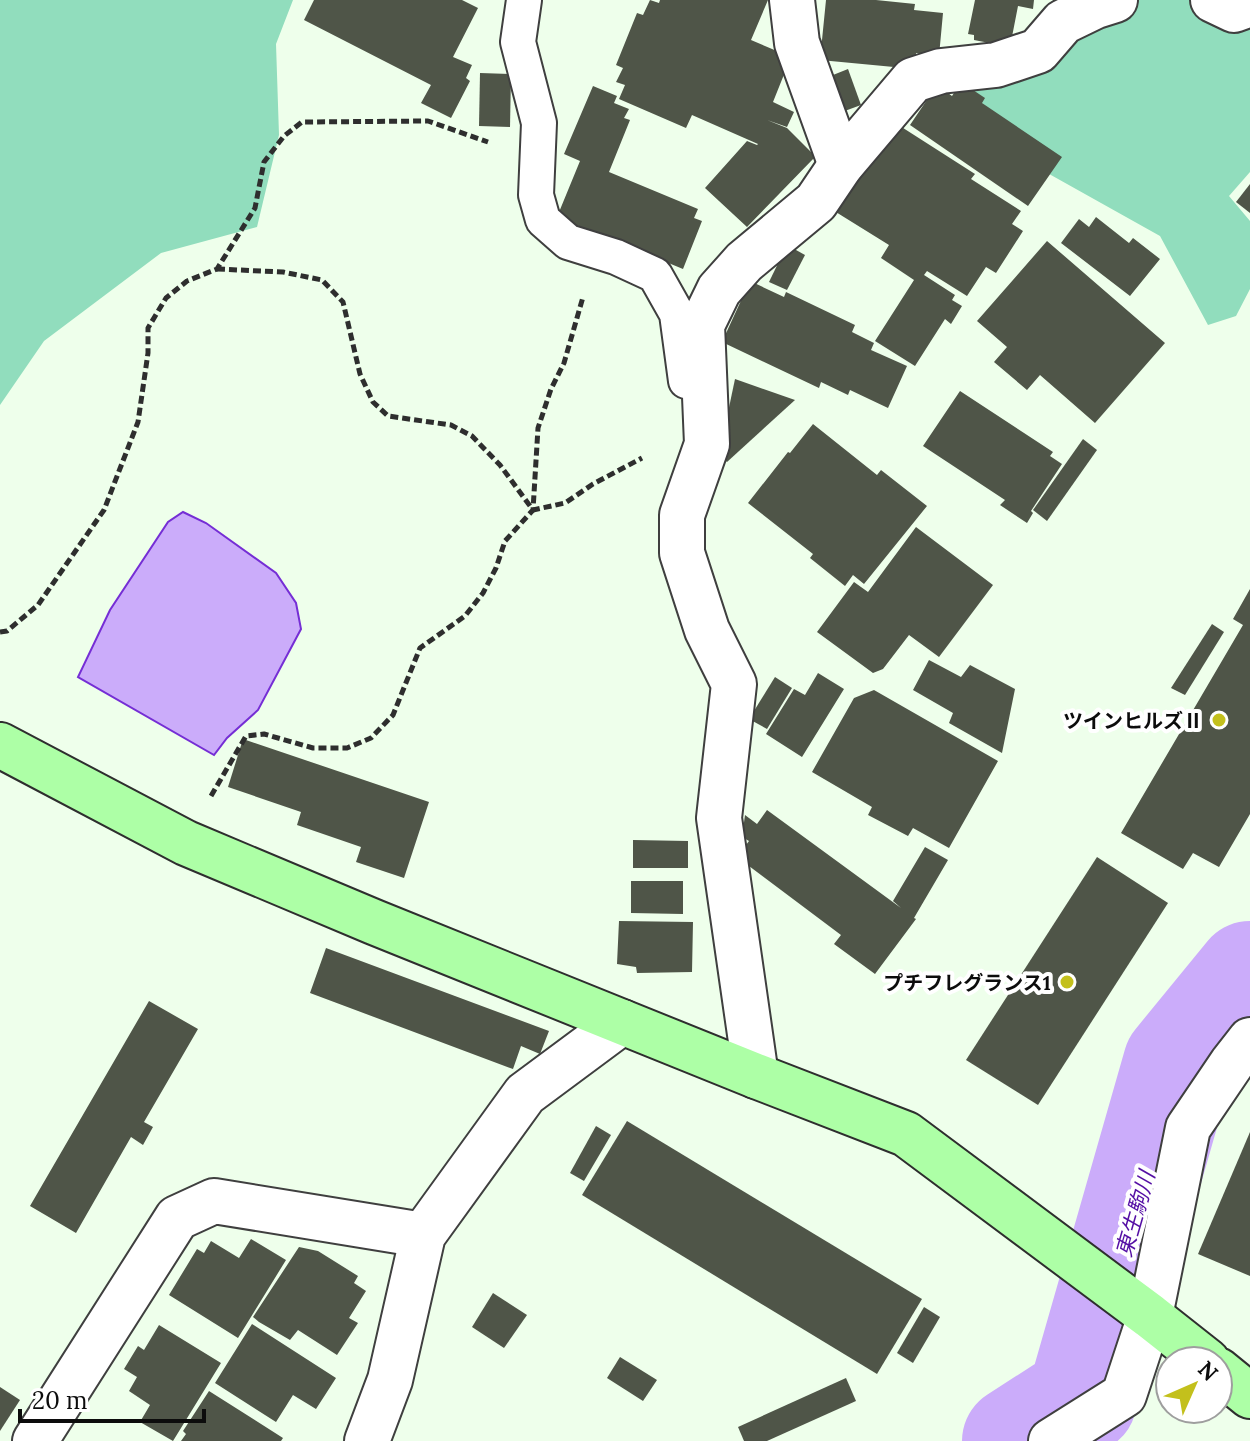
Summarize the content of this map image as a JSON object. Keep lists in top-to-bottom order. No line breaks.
{"water":["東生駒川"],"places":["ツインヒルズⅡ","プチフレグランス1"],"scale_bar":"20 m","north":"top right"}
